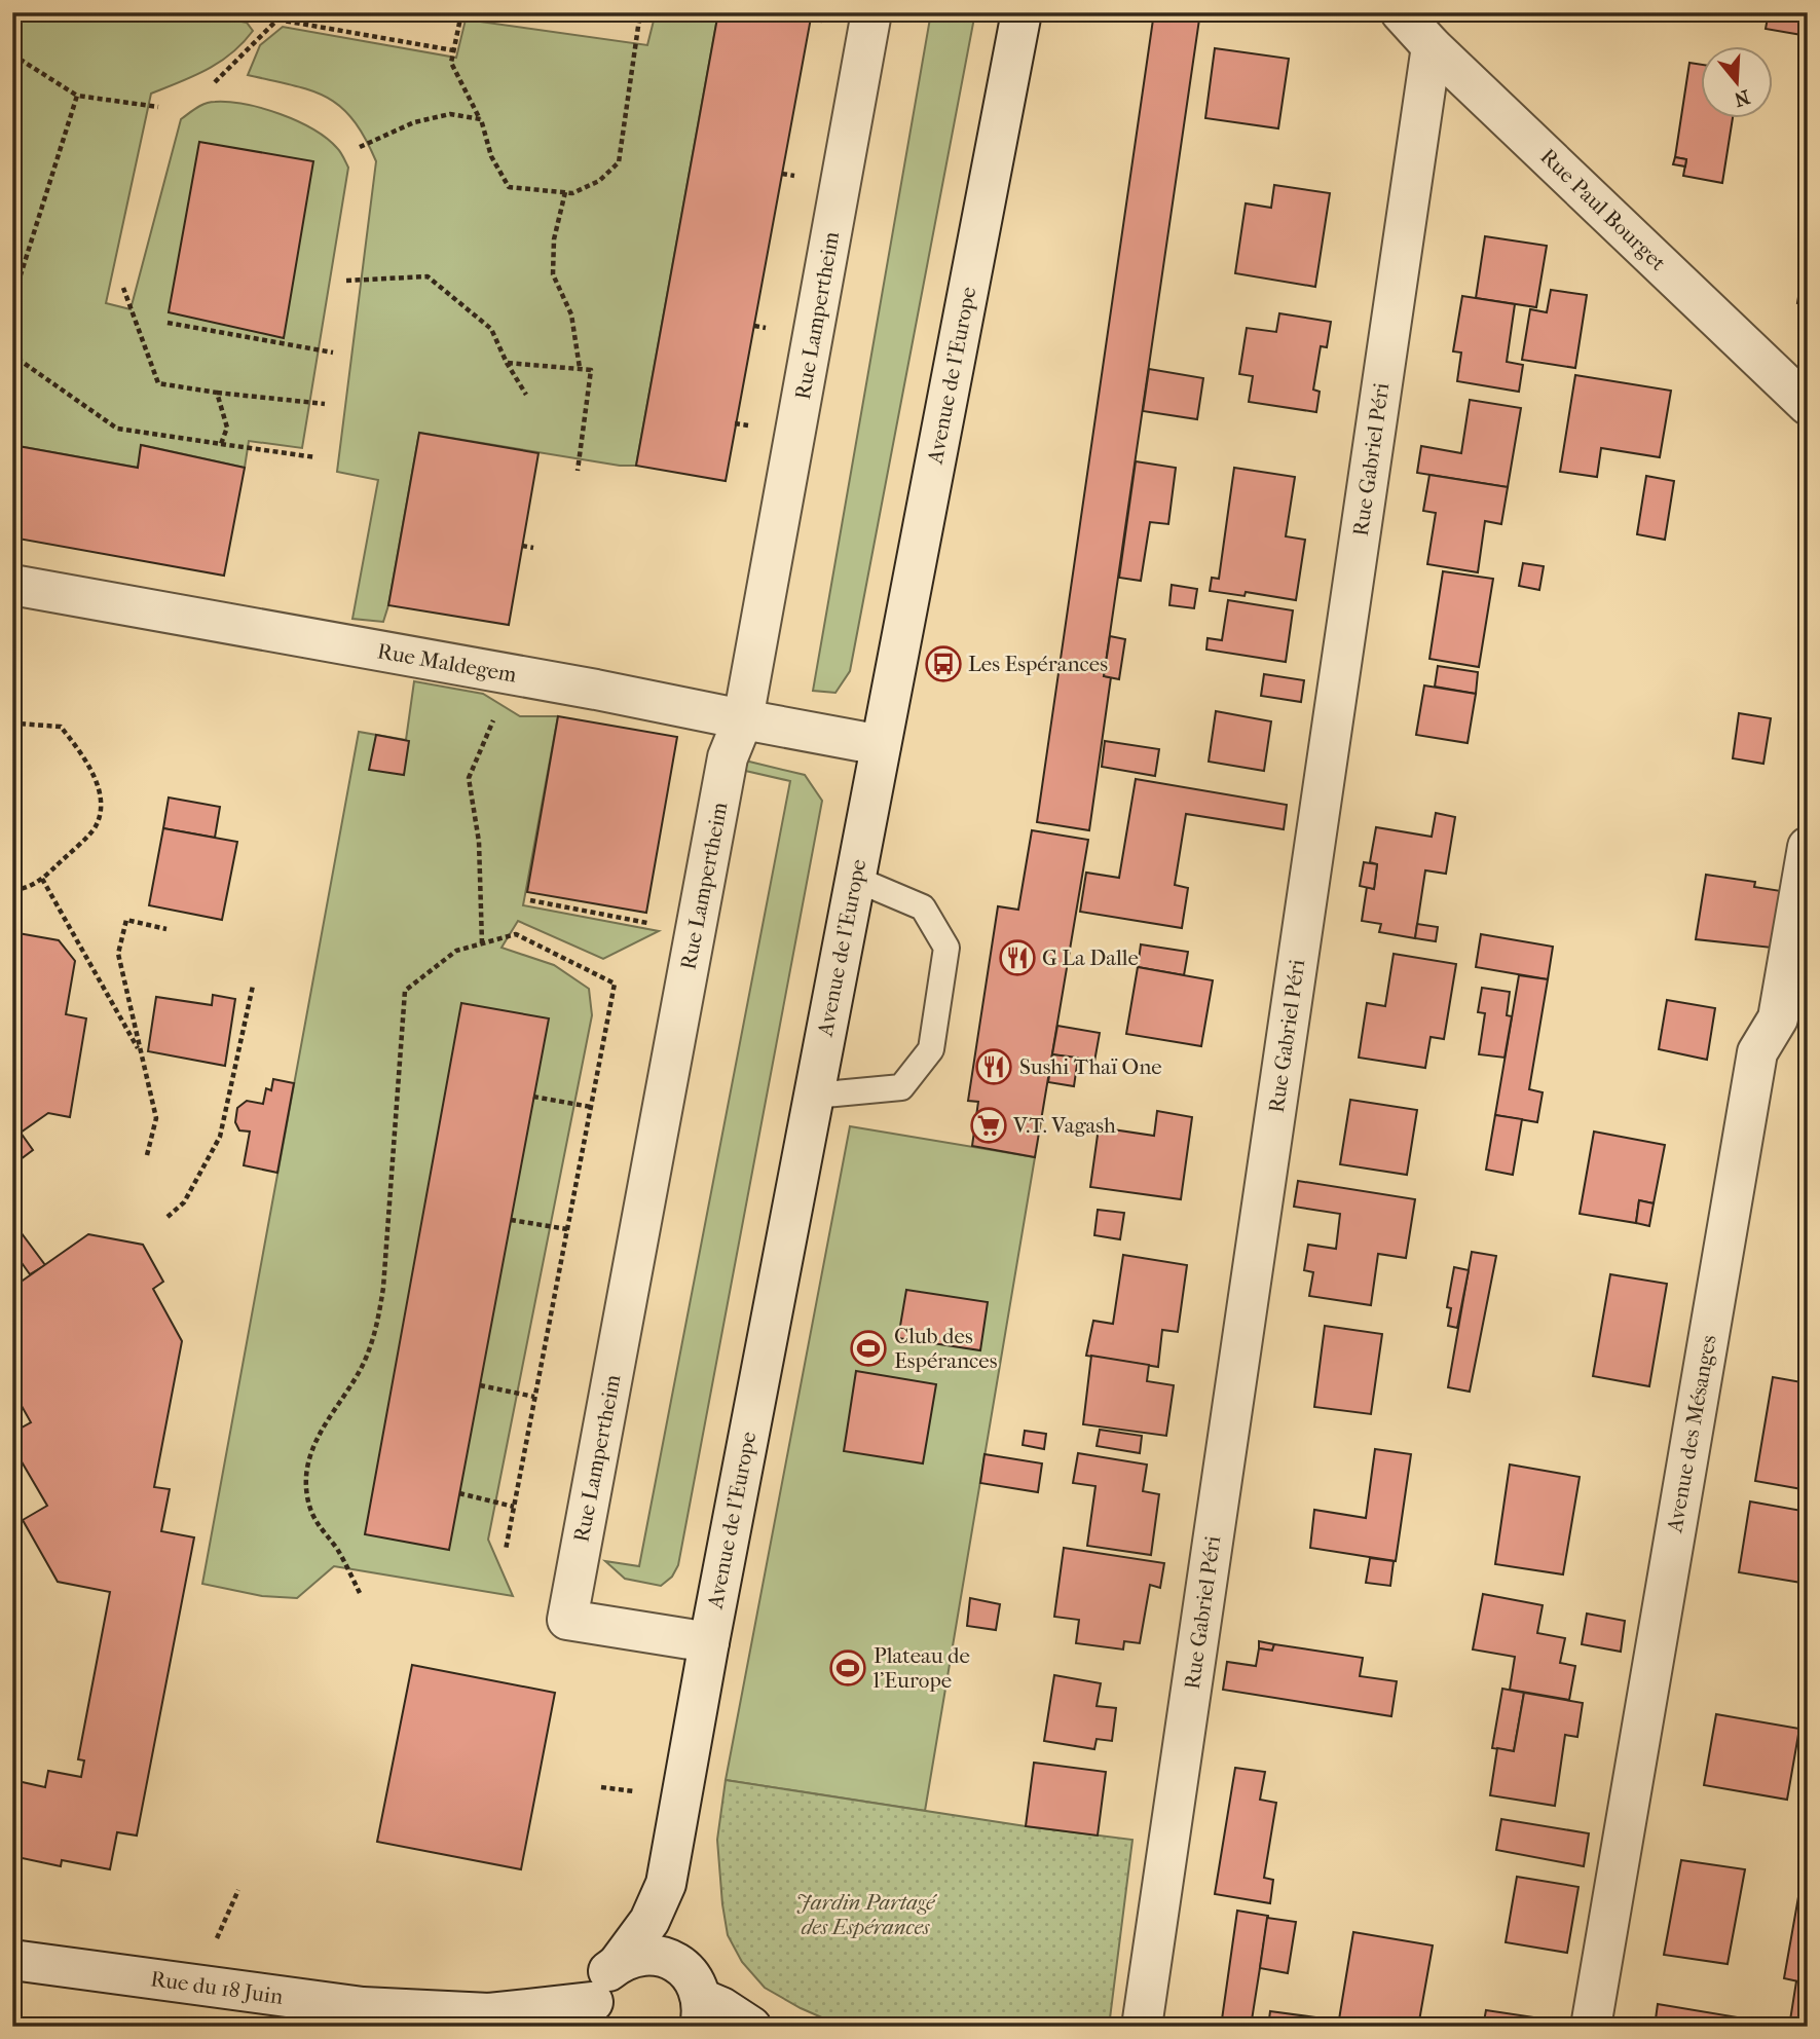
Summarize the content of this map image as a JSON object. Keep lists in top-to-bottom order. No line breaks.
{"streets":{"street":["Rue Paul Bourget","Rue Lampertheim","Avenue de l'Europe","Rue Gabriel Péri","Rue Maldegem","Avenue des Mésanges","Rue du 18 Juin"]},"crossings":[["Rue Paul Bourget","Rue Gabriel Péri"],["Rue Lampertheim","Avenue de l'Europe"],["Rue Lampertheim","Rue Maldegem"],["Avenue de l'Europe","Rue Maldegem"],["Avenue de l'Europe","Rue du 18 Juin"]],"parks":["Jardin Partagé des Espérances"],"places":{"bus stop":["Les Espérances"],"restaurant":["G La Dalle","Sushi Thaï One"],"supermarket":["V.T. Vagash"],"sports":["Club des Espérances","Plateau de l'Europe"]},"north":"bottom"}
